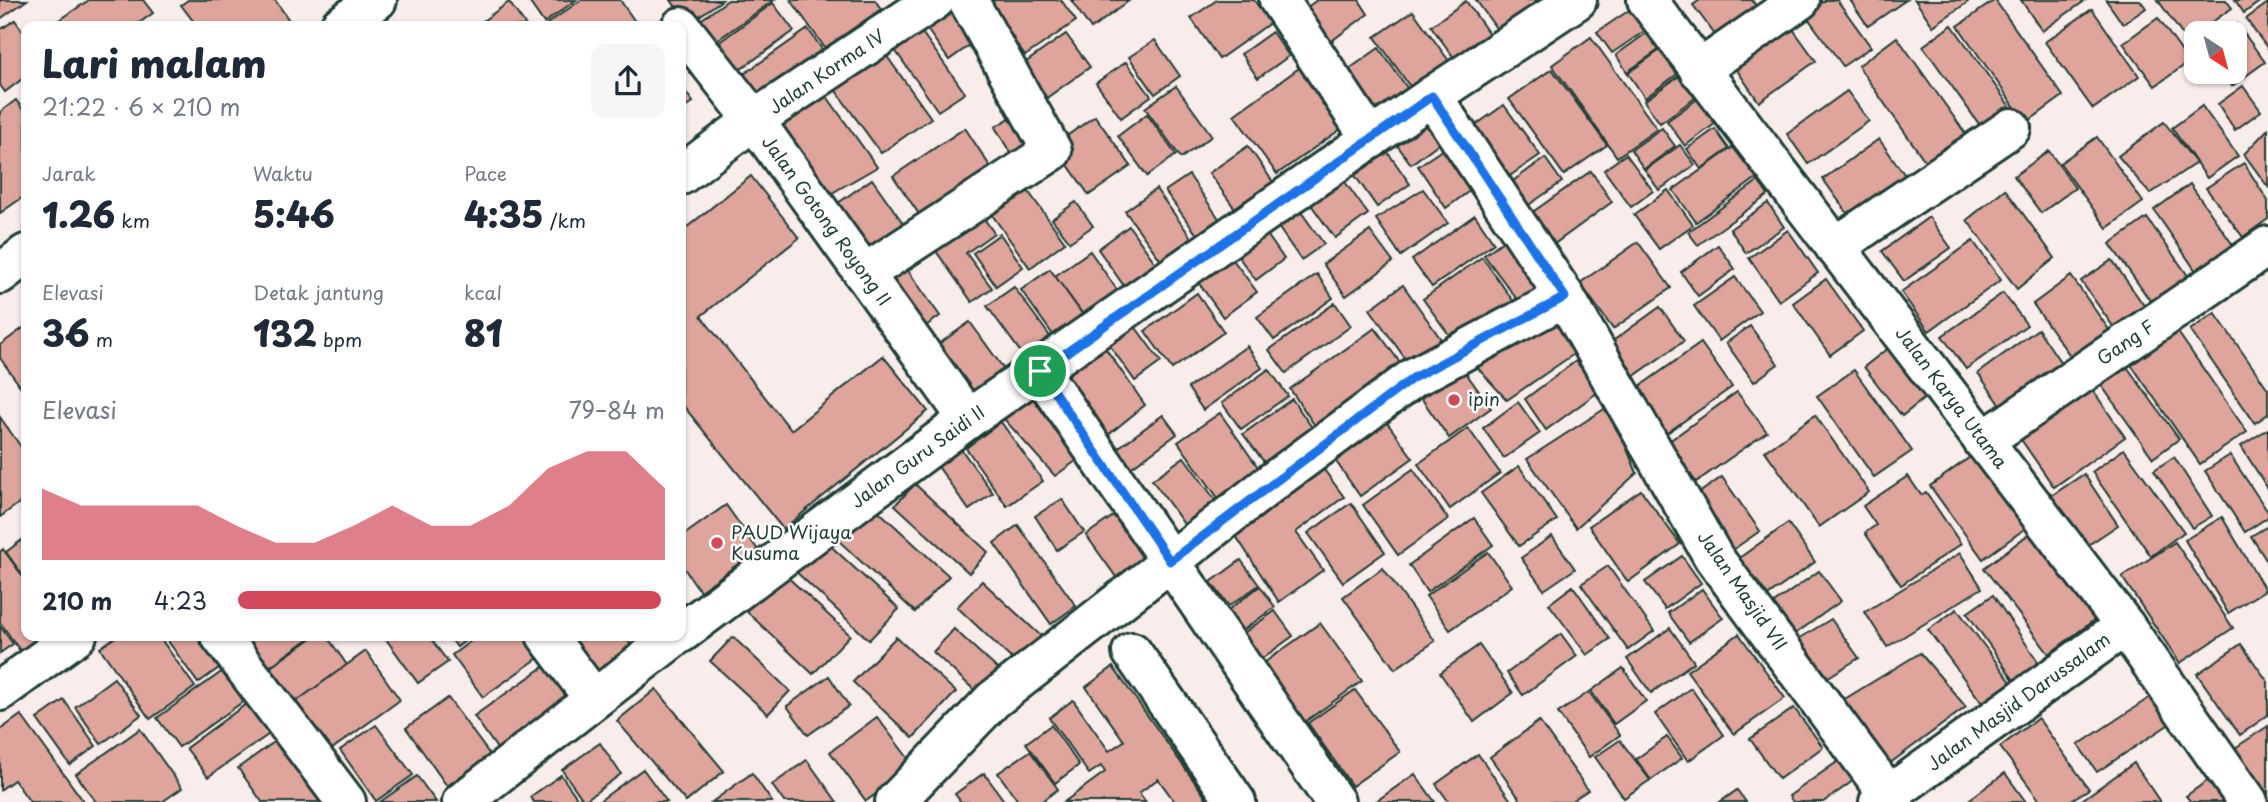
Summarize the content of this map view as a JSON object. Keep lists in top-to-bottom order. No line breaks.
{"streets":{"street":["Jalan Korma IV","Jalan Gotong Royong II","Gang F","Jalan Karya Utama","Jalan Guru Saidi II","Jalan Masjid VII","Jalan Masjid Darussalam"]},"crossings":[["Jalan Korma IV","Jalan Gotong Royong II"],["Jalan Gotong Royong II","Jalan Guru Saidi II"],["Gang F","Jalan Karya Utama"],["Jalan Karya Utama","Jalan Masjid Darussalam"],["Jalan Guru Saidi II","Jalan Masjid VII"],["Jalan Masjid VII","Jalan Masjid Darussalam"]],"places":["ipin","PAUD Wijaya Kusuma"],"north":"bottom right","page":{"heading":["Lari malam","21:22 · 6 × 210 m"],"stats":[["Jarak","1.26 km"],["Waktu","5:46"],["Pace","4:35 /km"],["Elevasi","36 m"],["Detak jantung","132 bpm"],["kcal","81"]],"chart":["Elevasi","79–84 m"],"list":[{"name":"210 m","note":"4:23"}]}}
